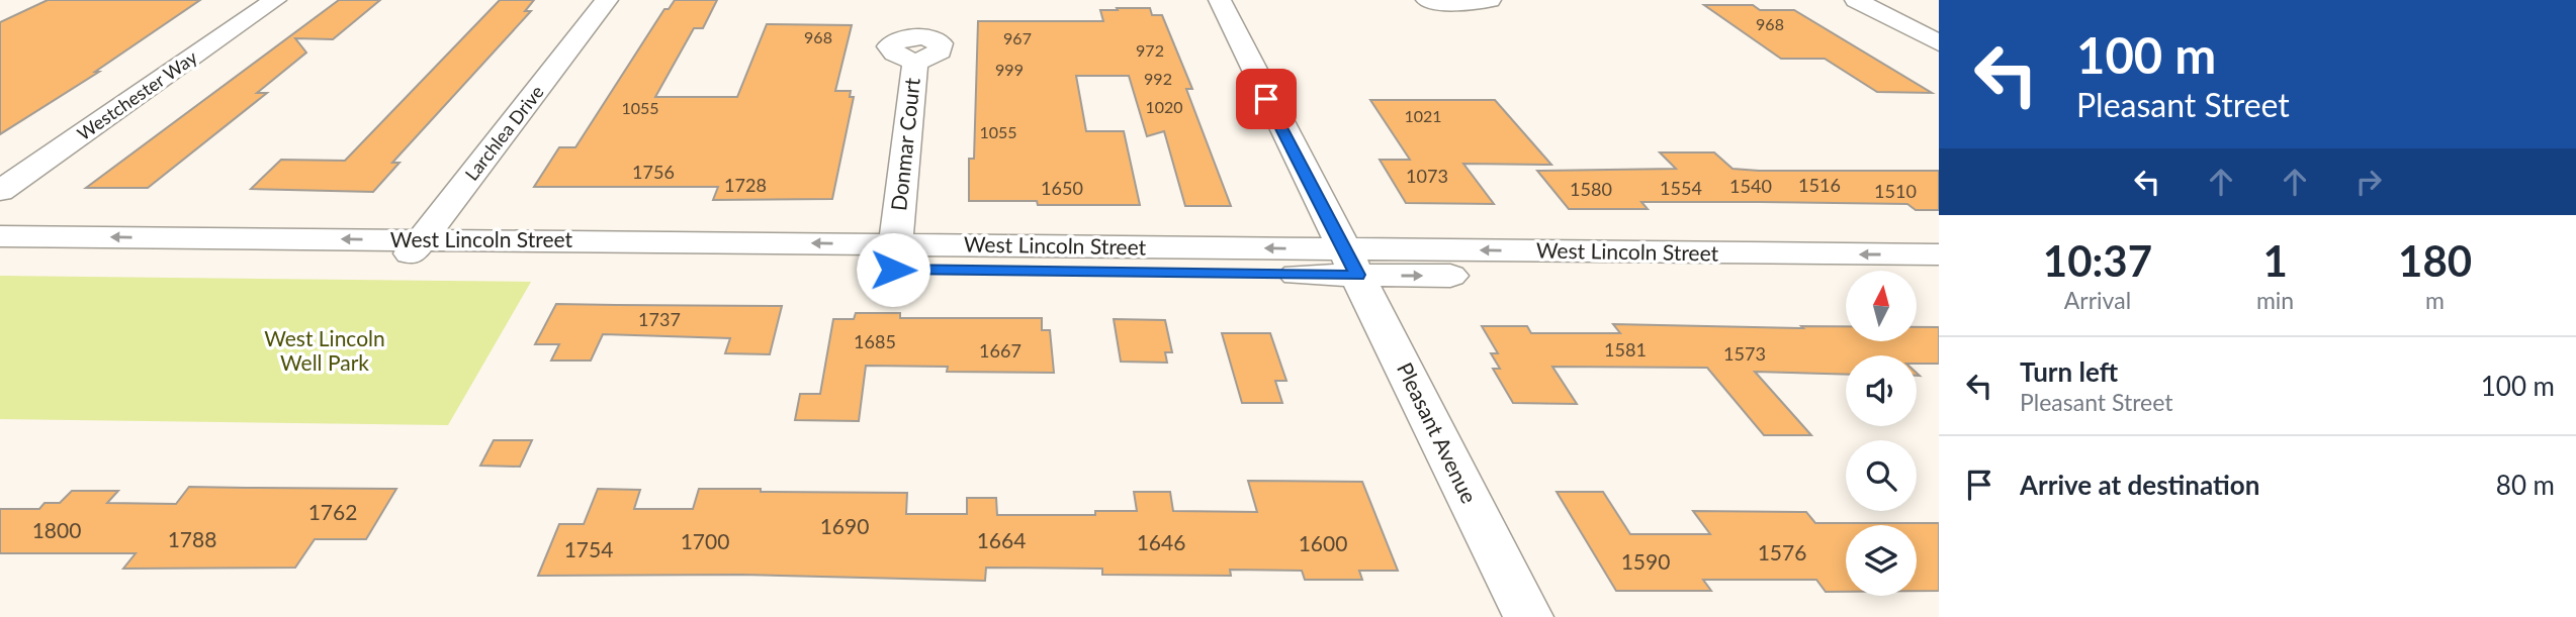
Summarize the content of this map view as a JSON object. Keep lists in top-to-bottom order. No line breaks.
{"streets":{"street":["Westchester Way","Larchlea Drive","Donmar Court","West Lincoln Street","Pleasant Avenue"]},"crossings":[["Larchlea Drive","West Lincoln Street"],["Donmar Court","West Lincoln Street"],["West Lincoln Street","Pleasant Avenue"]],"parks":["West Lincoln Well Park"],"house_numbers":["968","968","967","972","999","992","1020","1055","1021","1055","1756","1073","1728","1516","1540","1650","1554","1580","1510","1737","1685","1581","1667","1573","1762","1690","1800","1788","1664","1700","1646","1600","1754","1576","1590"],"north":"top","page":{"turn":["100 m","Pleasant Street"],"eta":["10:37","Arrival","1","min","180","m"],"list":[{"name":"Turn left","note":"Pleasant Street","value":"100 m"},{"name":"Arrive at destination","value":"80 m"}]}}
